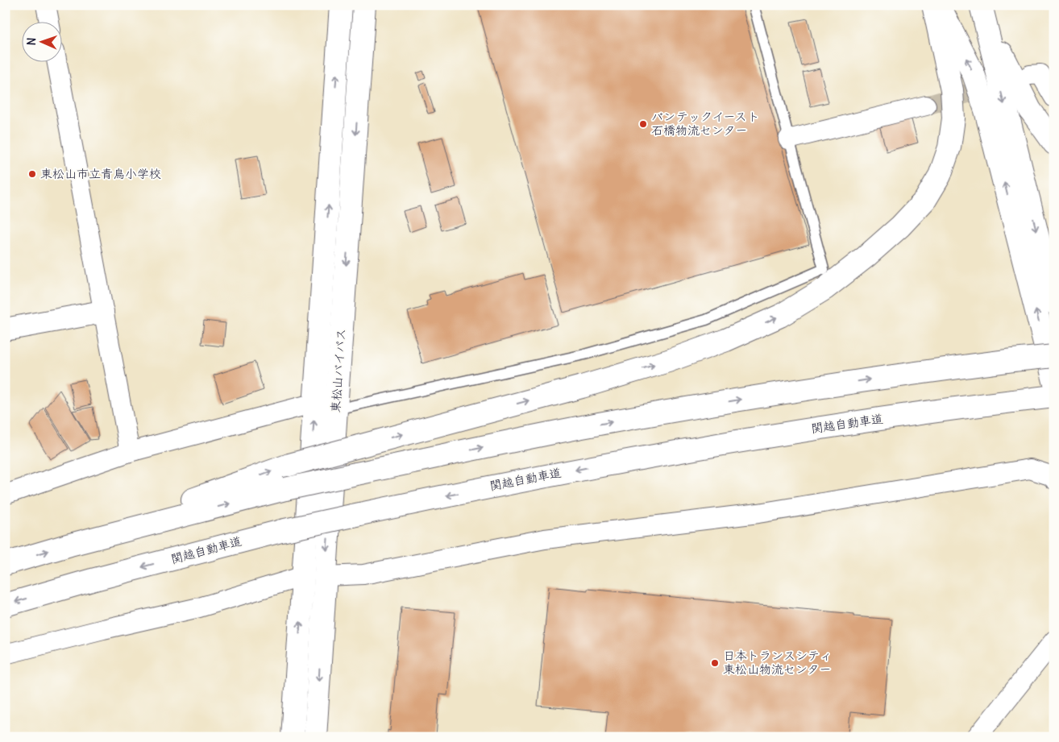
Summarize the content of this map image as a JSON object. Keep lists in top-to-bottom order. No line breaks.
{"streets":{"main road":["東松山バイパス","関越自動車道"]},"places":["バンテックイースト 石橋物流センター","東松山市立青鳥小学校","日本トランスシティ 東松山物流センター"],"north":"left"}
